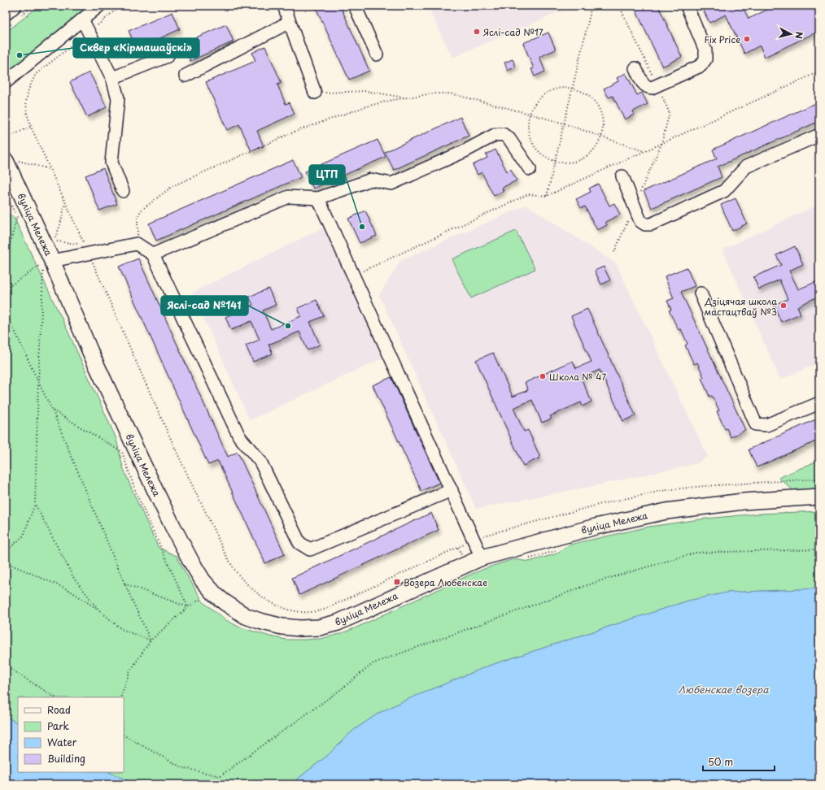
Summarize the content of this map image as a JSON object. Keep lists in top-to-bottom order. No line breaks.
{"streets":{"main road":["вуліца Мележа"]},"water":["Любенскае возера"],"places":{"other":["Яслі-сад №17","Fix Price","Сквер «Кірмашаўскі»","ЦТП","Дзіцячая школа мастацтваў №3","Яслі-сад №141","Школа № 47"],"transit":["Возера Любенскае"]},"legend":["Road","Park","Water","Building"],"scale_bar":"50 m","north":"right"}
